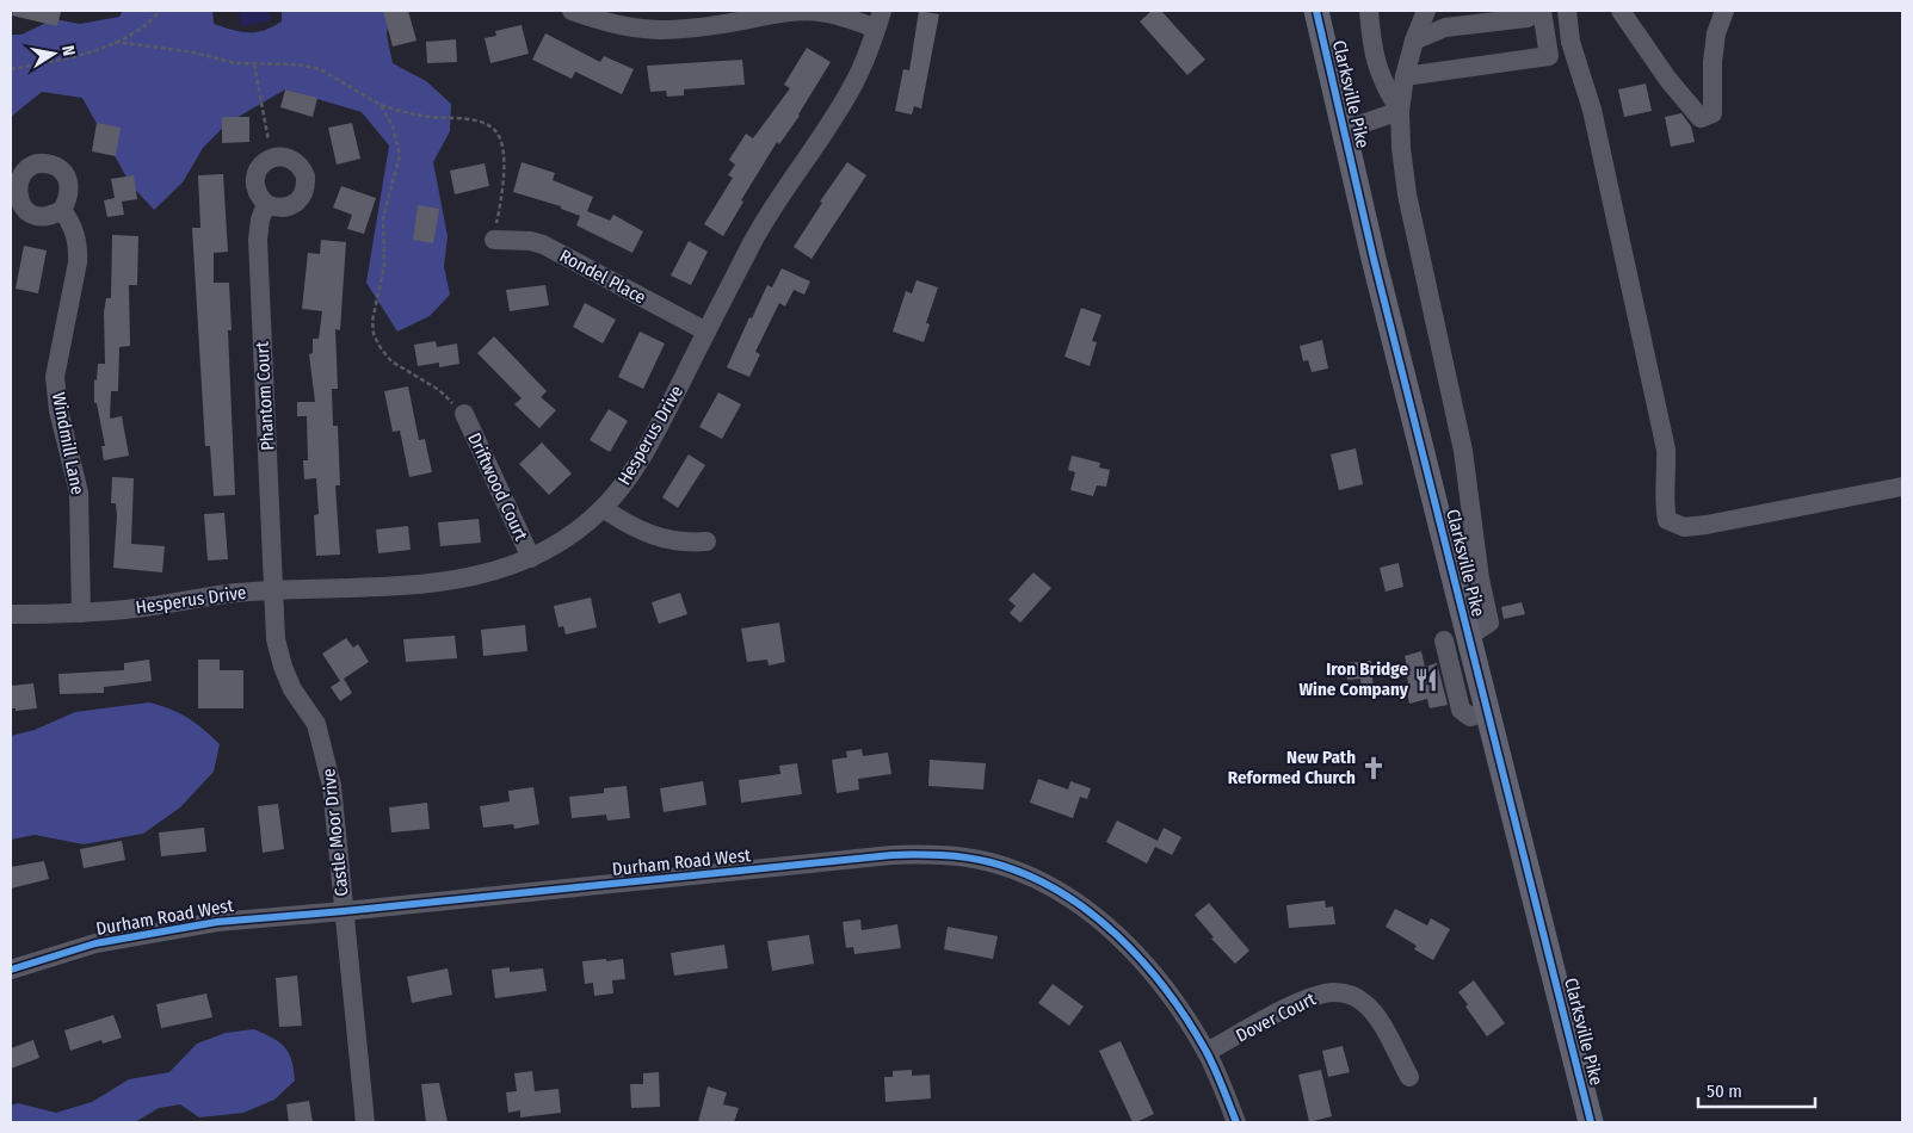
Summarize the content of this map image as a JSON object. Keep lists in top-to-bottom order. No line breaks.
{"streets":{"main road":["Clarksville Pike"],"street":["Rondel Place","Phantom Court","Hesperus Drive","Windmill Lane","Driftwood Court","Castle Moor Drive","Durham Road West","Dover Court"]},"crossings":[["Rondel Place","Hesperus Drive"],["Phantom Court","Hesperus Drive"],["Phantom Court","Castle Moor Drive"],["Hesperus Drive","Windmill Lane"],["Hesperus Drive","Driftwood Court"],["Hesperus Drive","Castle Moor Drive"],["Castle Moor Drive","Durham Road West"],["Durham Road West","Dover Court"]],"places":{"restaurant":["Iron Bridge Wine Company"],"church":["New Path Reformed Church"]},"scale_bar":"50 m","north":"right"}
